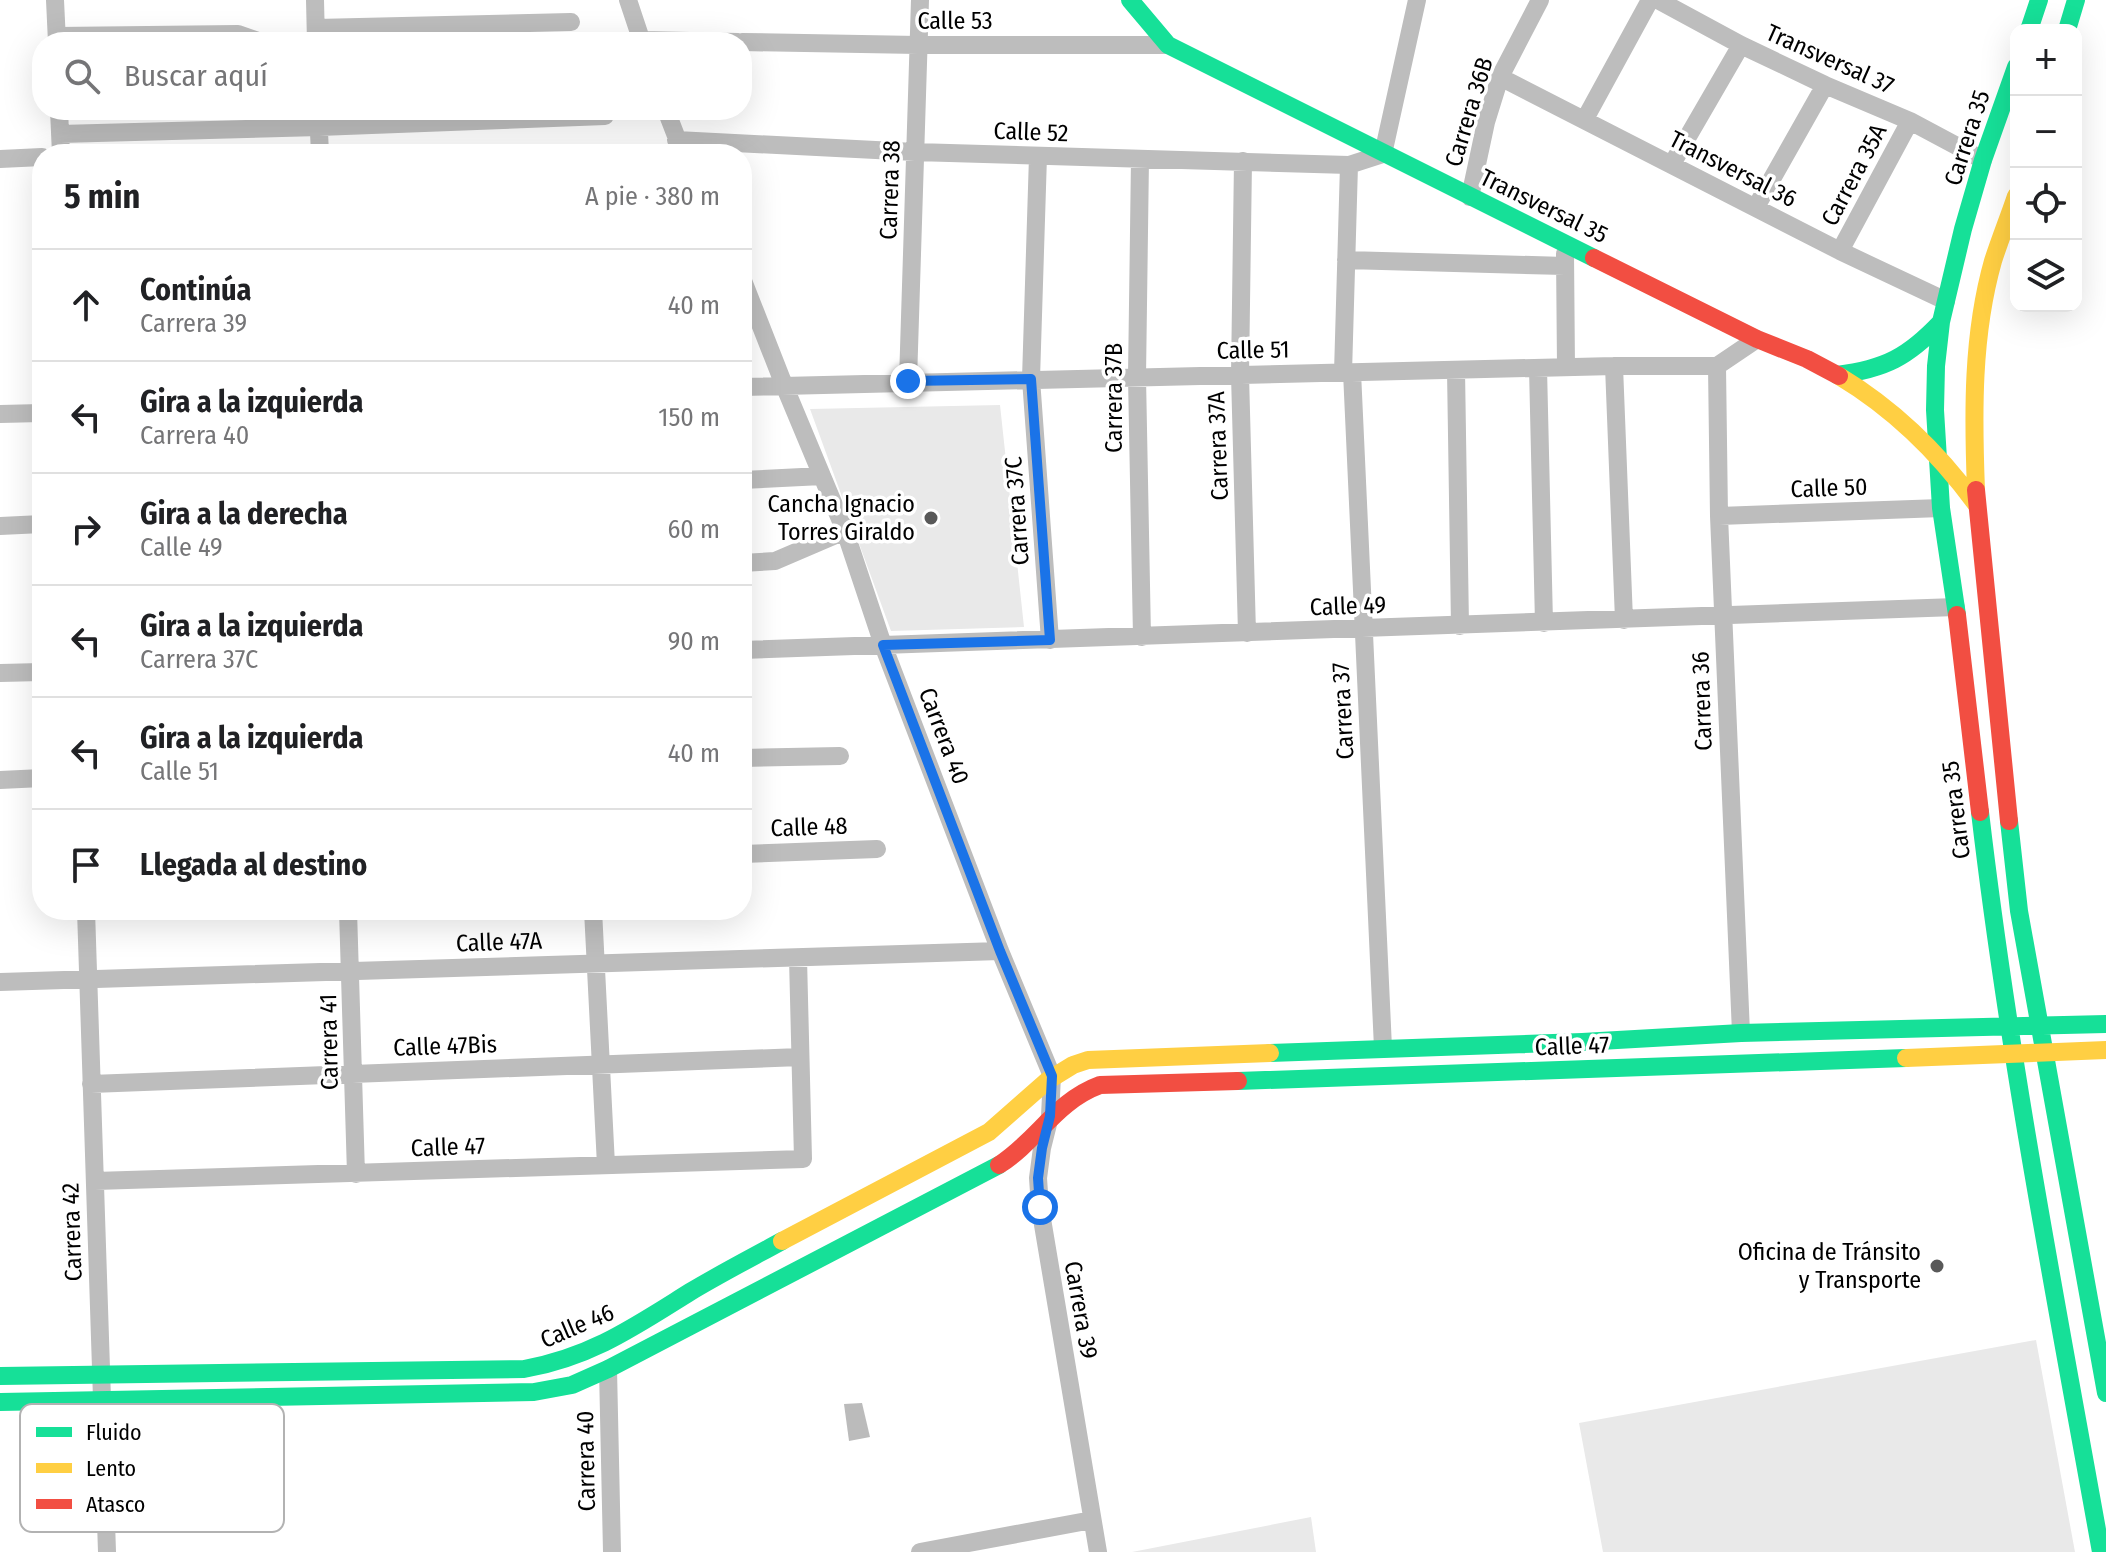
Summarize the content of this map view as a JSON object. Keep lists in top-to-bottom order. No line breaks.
{"streets":{"main road":["Carrera 35","Transversal 35","Calle 47","Calle 46"],"street":["Calle 53","Transversal 37","Carrera 36B","Calle 52","Transversal 36","Carrera 35A","Carrera 38","Calle 51","Carrera 37B","Carrera 37A","Calle 50","Carrera 37C","Calle 49","Carrera 36","Carrera 37","Carrera 40","Calle 48","Calle 47A","Carrera 41","Calle 47Bis","Carrera 42","Carrera 39"]},"crossings":[["Calle 53","Carrera 38"],["Calle 53","Transversal 35"],["Transversal 37","Carrera 35"],["Transversal 37","Carrera 35A"],["Carrera 36B","Transversal 36"],["Carrera 36B","Transversal 35"],["Calle 52","Carrera 38"],["Calle 52","Transversal 35"],["Calle 52","Carrera 37B"],["Calle 52","Carrera 37A"],["Calle 52","Carrera 37C"],["Calle 52","Carrera 37"],["Carrera 35","Transversal 36"],["Carrera 35","Transversal 35"],["Carrera 35","Calle 50"],["Carrera 35","Calle 49"],["Carrera 35","Calle 47"],["Transversal 36","Carrera 35A"],["Carrera 38","Calle 51"],["Calle 51","Carrera 37B"],["Calle 51","Carrera 37A"],["Calle 51","Carrera 37C"],["Calle 51","Carrera 36"],["Calle 51","Carrera 37"],["Calle 51","Carrera 40"],["Carrera 37B","Calle 49"],["Carrera 37A","Calle 49"],["Calle 50","Carrera 36"],["Carrera 37C","Calle 49"],["Calle 49","Carrera 36"],["Calle 49","Carrera 37"],["Calle 49","Carrera 40"],["Carrera 36","Calle 47"],["Carrera 37","Calle 47"],["Carrera 40","Calle 47A"],["Carrera 40","Calle 47"],["Carrera 40","Carrera 39"],["Carrera 40","Calle 46"],["Calle 47A","Carrera 41"],["Calle 47A","Carrera 42"],["Carrera 41","Calle 47Bis"],["Carrera 41","Calle 47"],["Calle 47Bis","Calle 47"],["Calle 47Bis","Carrera 42"],["Calle 47","Carrera 42"],["Calle 47","Carrera 39"],["Calle 47","Calle 46"],["Carrera 42","Calle 46"],["Carrera 39","Calle 46"]],"places":["Cancha Ignacio Torres Giraldo","Oficina de Tránsito y Transporte"],"legend":["Fluido","Lento","Atasco"],"page":{"map_buttons":["+","−"],"search":"Buscar aquí","heading":["5 min","A pie · 380 m"],"list":[["Continúa","Carrera 39","40 m"],["Gira a la izquierda","Carrera 40","150 m"],["Gira a la derecha","Calle 49","60 m"],["Gira a la izquierda","Carrera 37C","90 m"],["Gira a la izquierda","Calle 51","40 m"],"Llegada al destino"]}}
